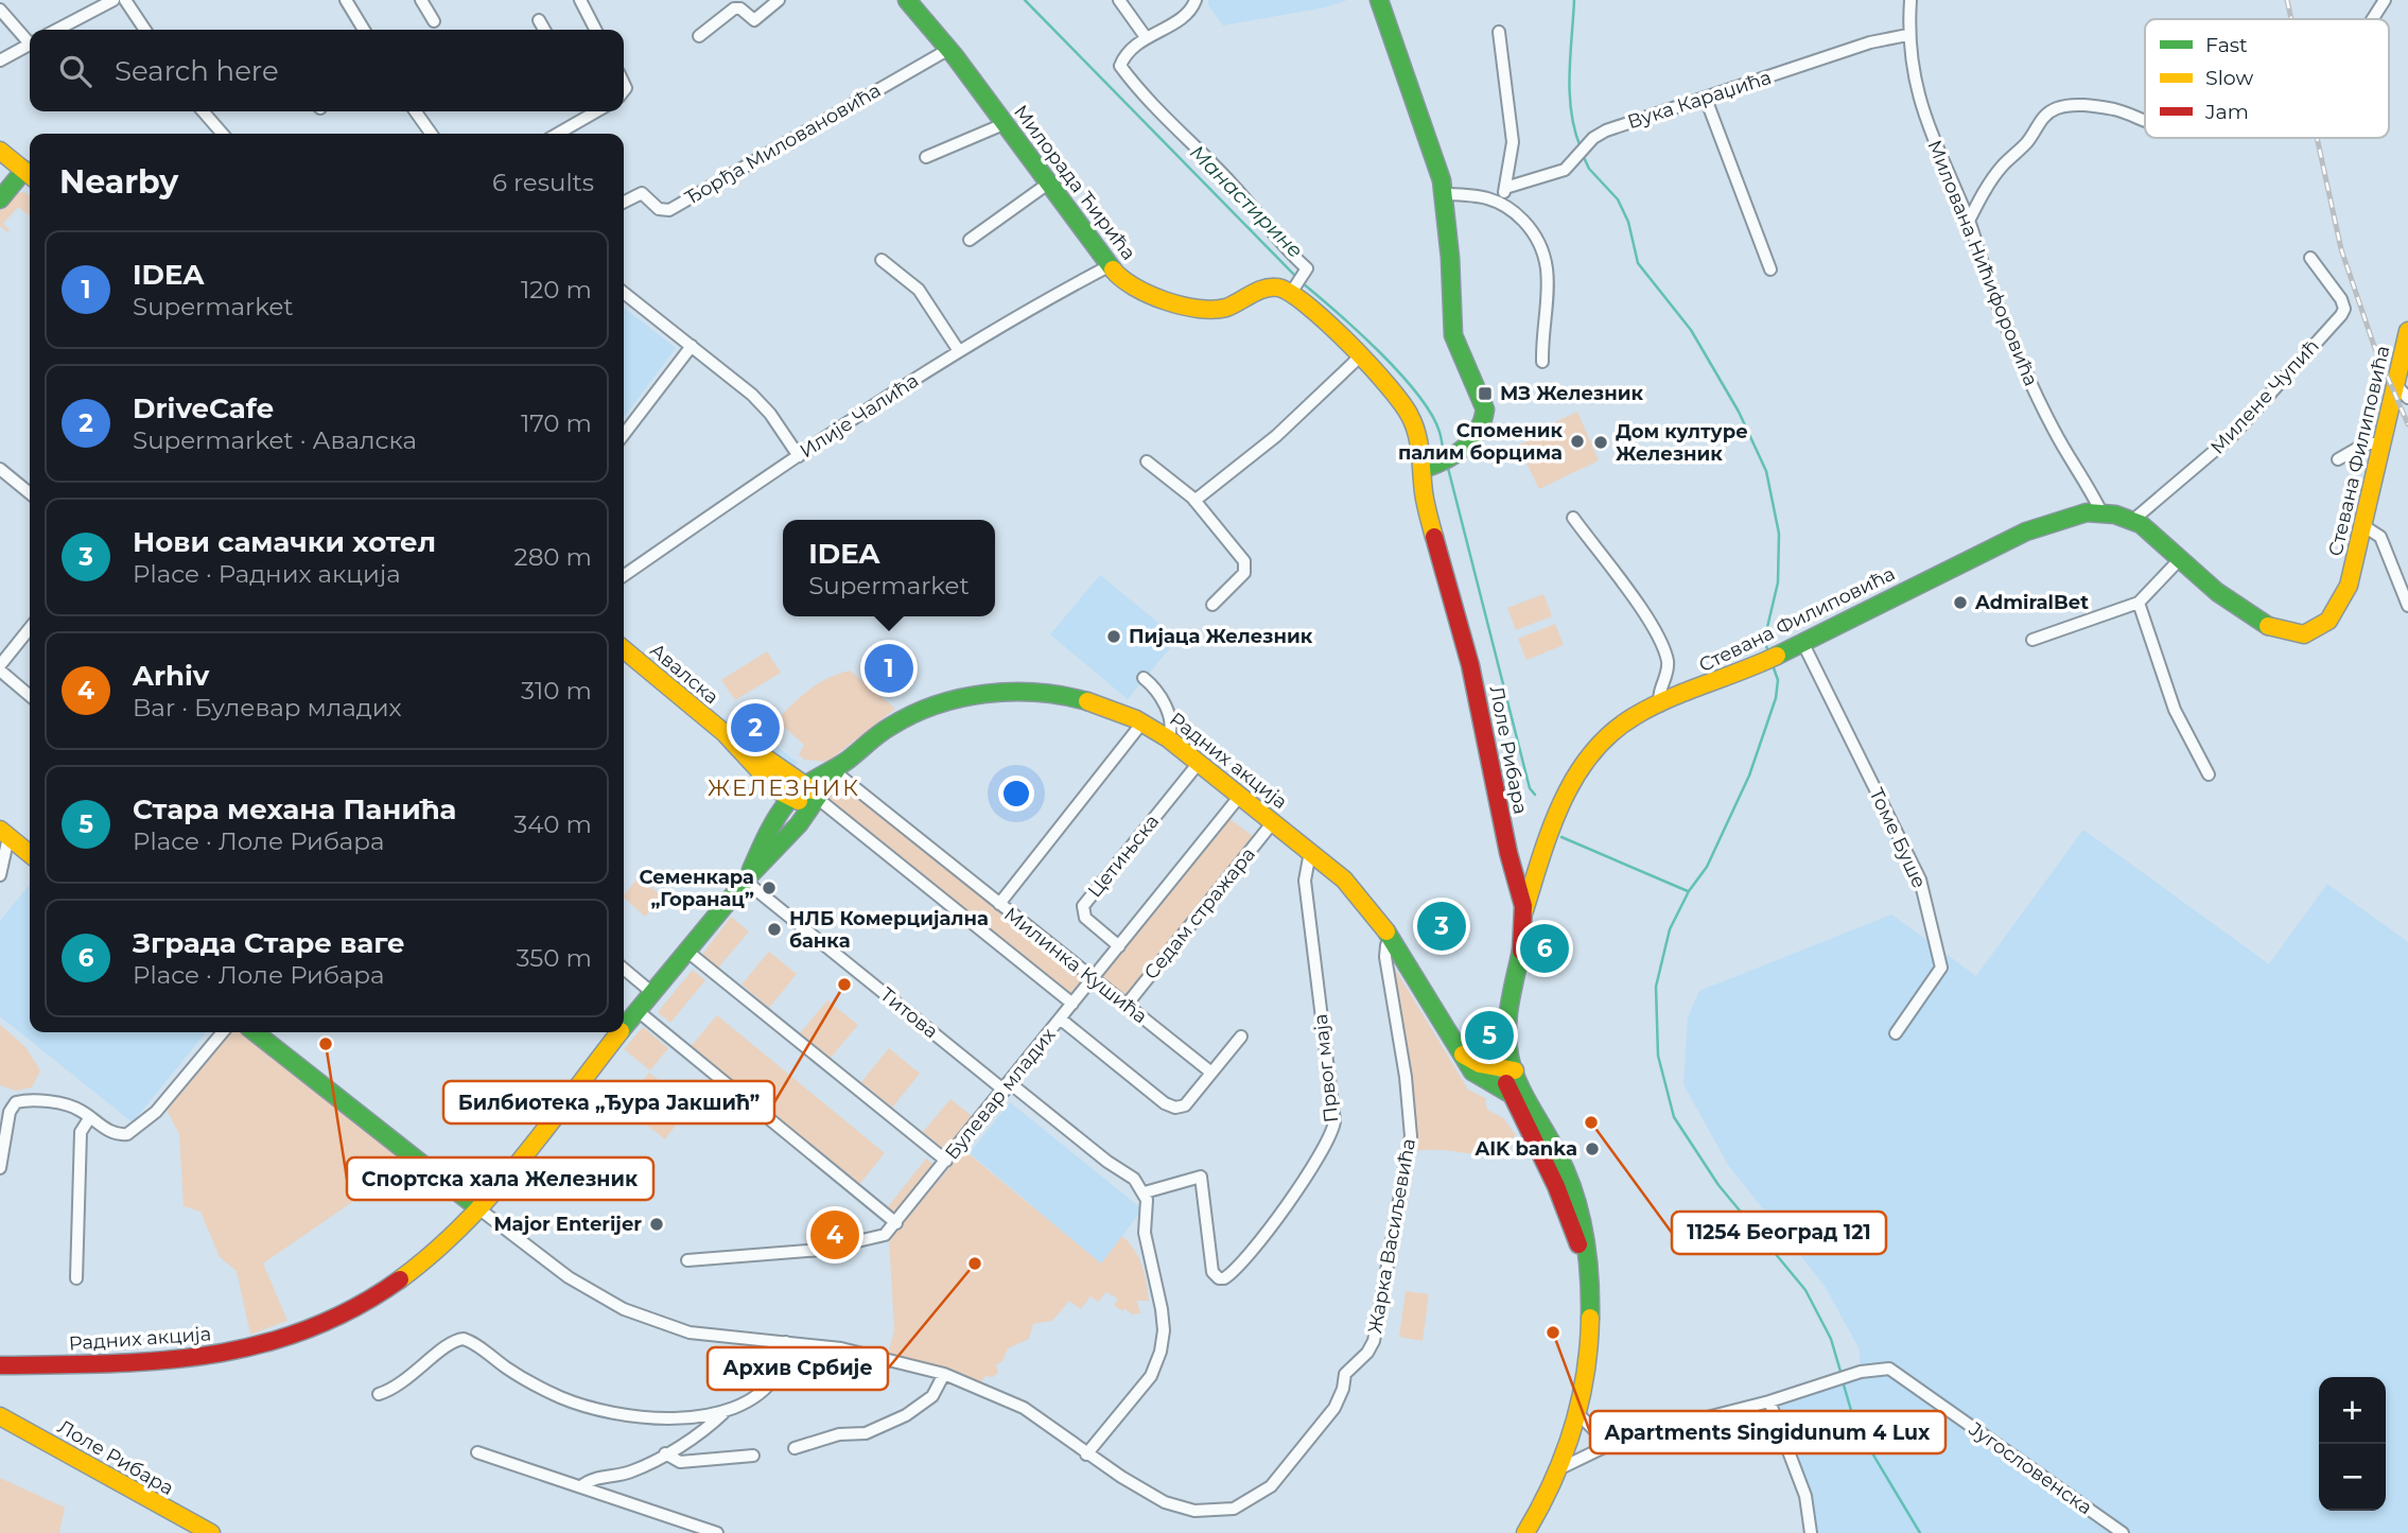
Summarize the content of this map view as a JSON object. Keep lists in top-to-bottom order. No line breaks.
{"streets":{"main road":["Милорада Ћирића","Стевана Филиповића","Авалска","Лоле Рибара","Радних акција"],"street":["Вука Караџића","Ђорђа Миловановића","Милована Нићифоровића","Милене Чупић","Илије Чалића","Томе Буше","Цетињска","Седам стражара","Милинка Кушића","Титова","Првог маја","Булевар младих","Жарка Васиљевића","Југословенска"]},"crossings":[["Вука Караџића","Милована Нићифоровића"],["Ђорђа Миловановића","Милорада Ћирића"],["Милорада Ћирића","Илије Чалића"],["Милована Нићифоровића","Стевана Филиповића"],["Милене Чупић","Стевана Филиповића"],["Стевана Филиповића","Лоле Рибара"],["Стевана Филиповића","Томе Буше"],["Авалска","Радних акција"],["Лоле Рибара","Радних акција"],["Радних акција","Цетињска"],["Радних акција","Седам стражара"],["Радних акција","Милинка Кушића"],["Радних акција","Титова"],["Радних акција","Првог маја"],["Радних акција","Булевар младих"],["Радних акција","Жарка Васиљевића"],["Цетињска","Булевар младих"],["Седам стражара","Милинка Кушића"],["Милинка Кушића","Булевар младих"],["Титова","Првог маја"],["Титова","Булевар младих"]],"districts":["ЖЕЛЕЗНИК"],"water":["Манастирине"],"places":{"transit":["МЗ Железник"],"other":["Споменик палим борцима","Дом културе Железник","AdmiralBet","Пијаца Железник","Семенкара „Горанац”","НЛБ Комерцијална банка","Билбиотека „Ђура Јакшић”","Спортска хала Железник","11254 Београд 121","AIK banka","Major Enterijer","Архив Србије","Apartments Singidunum 4 Lux"]},"legend":["Fast","Slow","Jam"],"page":{"search":"Search here","heading":["Nearby","6 results"],"list":[{"mark":"1","name":"IDEA","note":"Supermarket","value":"120 m"},{"mark":"2","name":"DriveCafe","note":"Supermarket · Авалска","value":"170 m"},{"mark":"3","name":"Нови самачки хотел","note":"Place · Радних акција","value":"280 m"},{"mark":"4","name":"Arhiv","note":"Bar · Булевар младих","value":"310 m"},{"mark":"5","name":"Стара механа Панића","note":"Place · Лоле Рибара","value":"340 m"},{"mark":"6","name":"Зграда Старе ваге","note":"Place · Лоле Рибара","value":"350 m"}],"popup":["IDEA","Supermarket"],"pins":["1","2","3","6","5","4"],"map_buttons":["+","−"]}}
